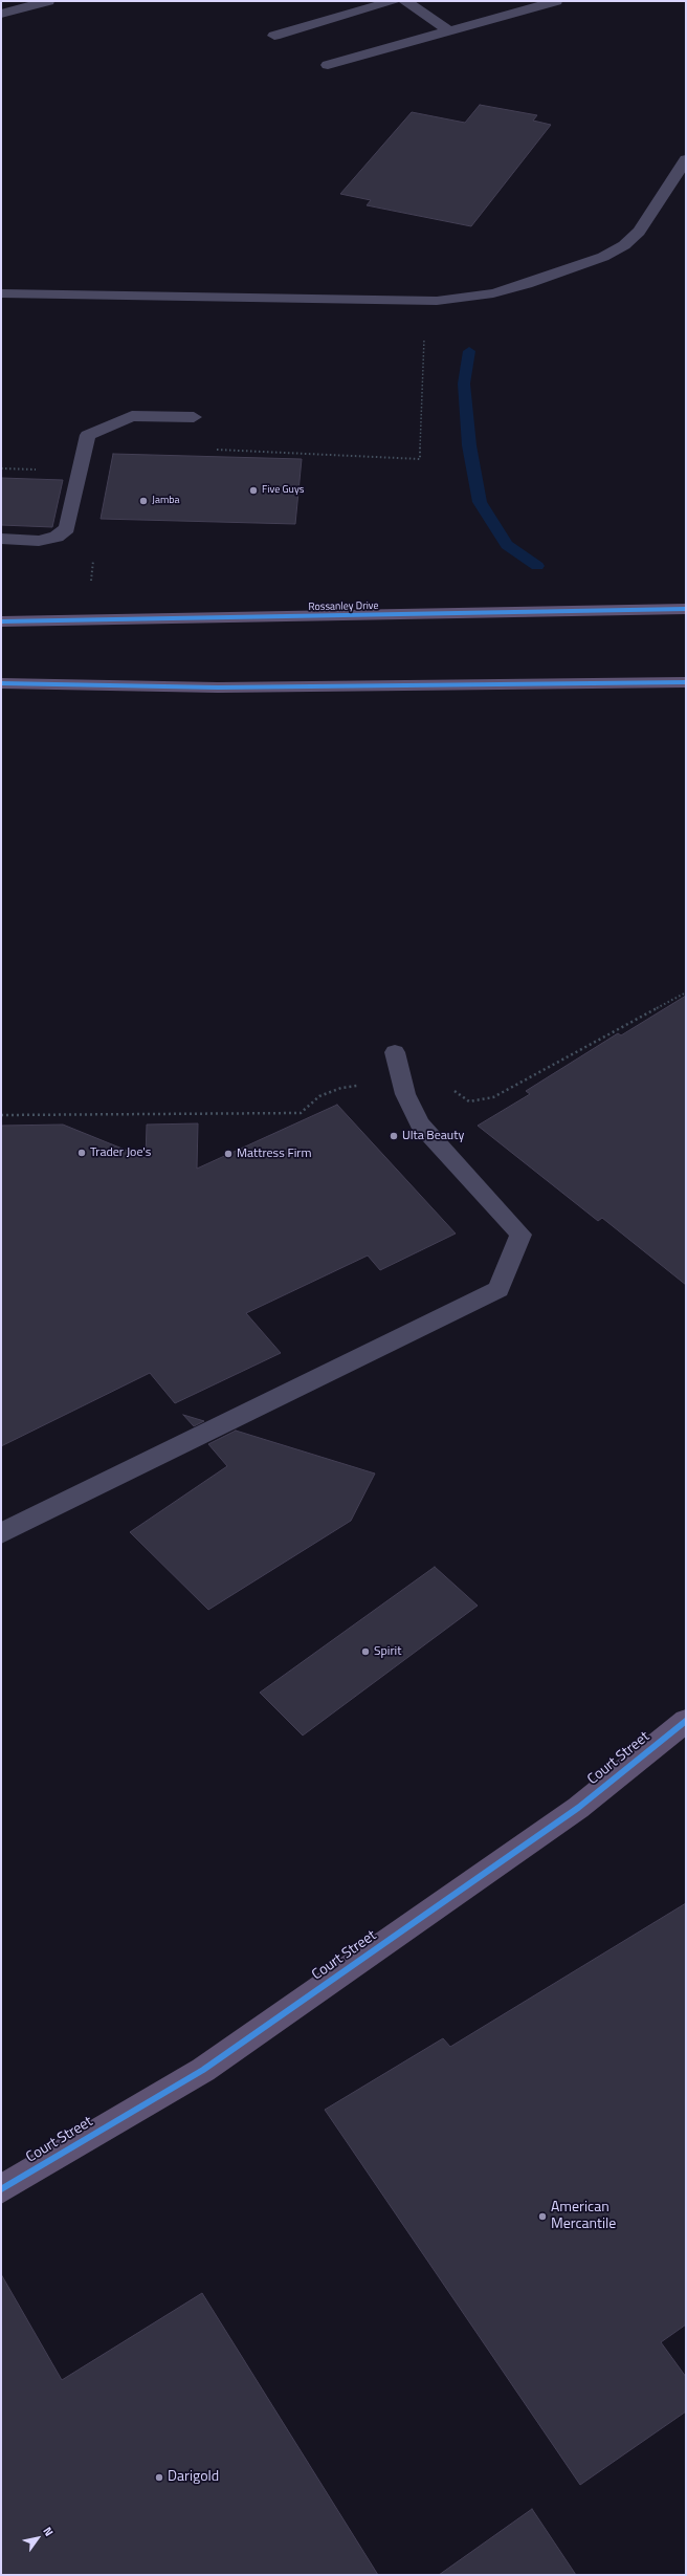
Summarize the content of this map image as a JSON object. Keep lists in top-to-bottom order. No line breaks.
{"streets":{"main road":["Rossanley Drive","Court Street"]},"places":["Five Guys","Jamba","Ulta Beauty","Trader Joe's","Mattress Firm","Spirit","American Mercantile","Darigold"],"north":"top right"}
